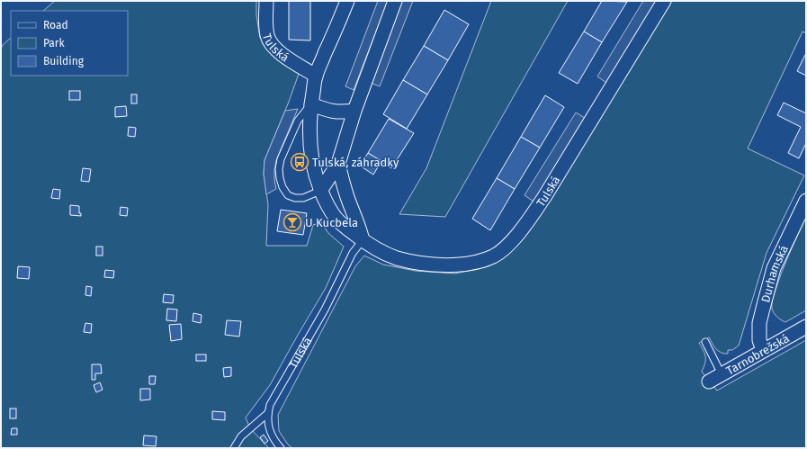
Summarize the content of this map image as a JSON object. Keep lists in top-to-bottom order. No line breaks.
{"streets":{"street":["Tulská","Durhamská","Tarnobrežská"]},"crossings":[["Durhamská","Tarnobrežská"]],"places":{"bus stop":["Tulská, záhradky"],"bar":["U Kucbela"]},"legend":["Road","Park","Building"]}
